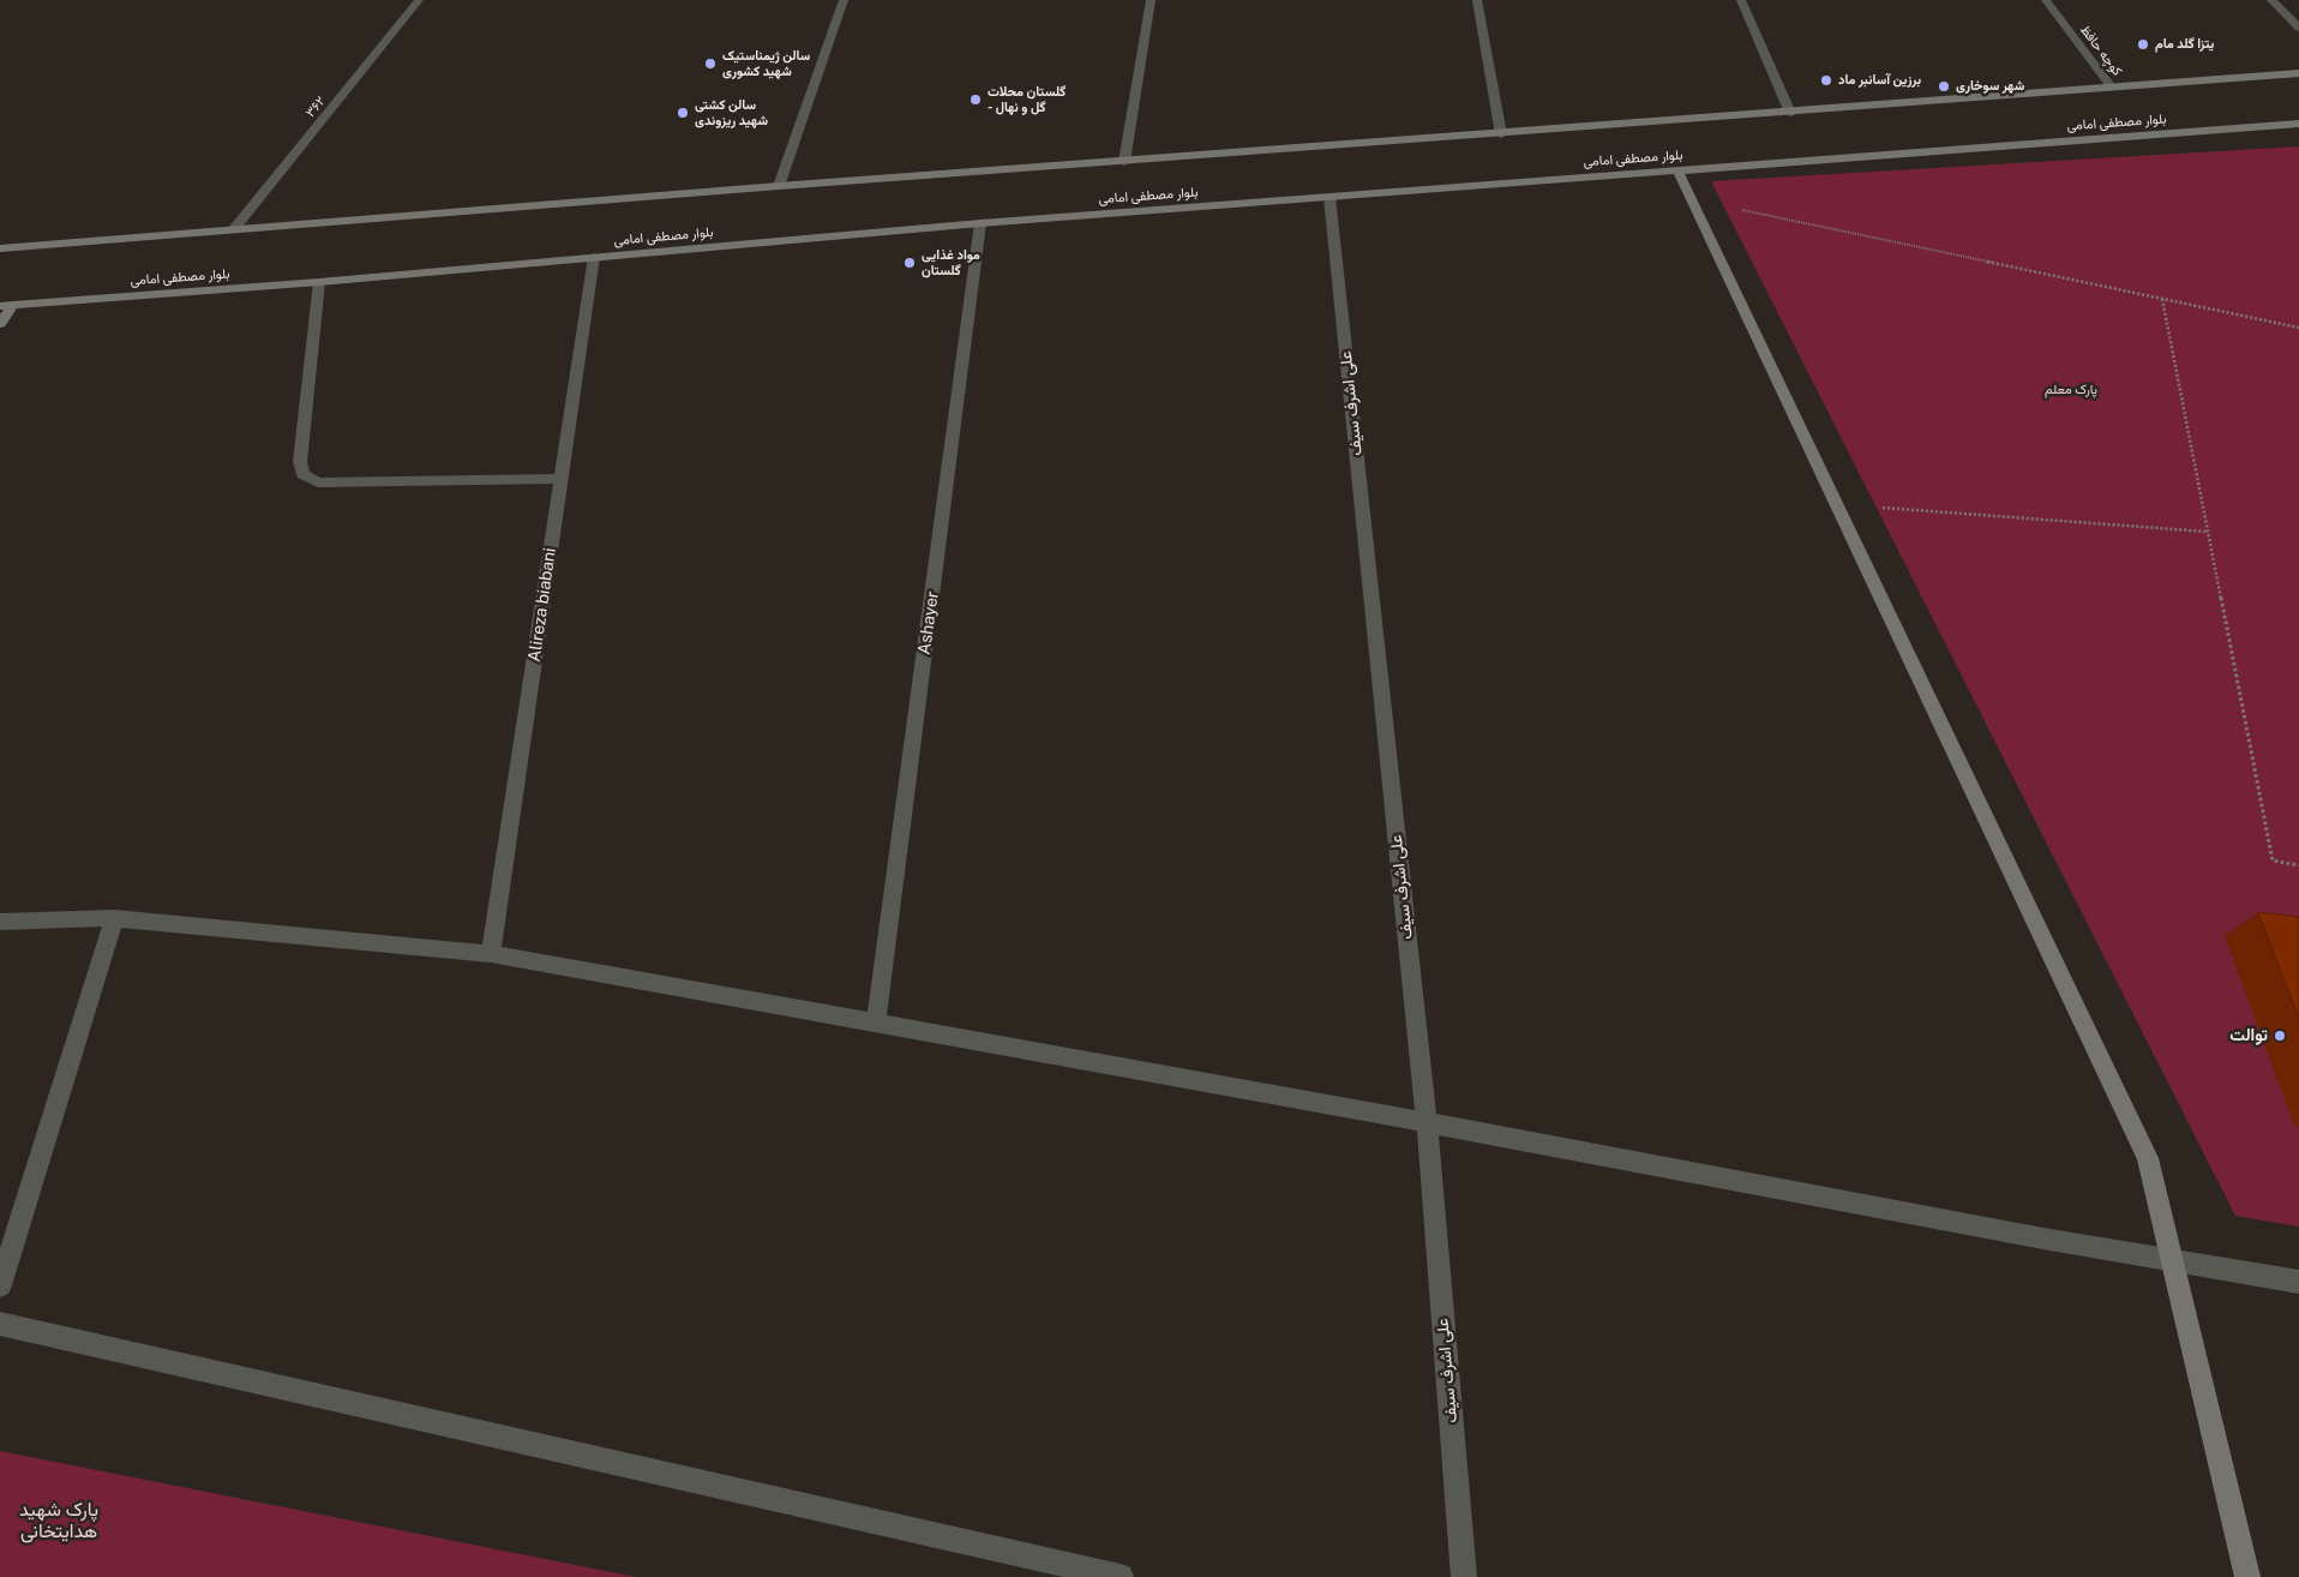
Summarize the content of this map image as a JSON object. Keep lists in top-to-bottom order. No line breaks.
{"streets":{"main road":["بلوار مصطفی امامی"],"street":["کوچه حافظ","۳۶۲","علی اشرف سیف","Alireza biabani","Ashayer"]},"crossings":[["بلوار مصطفی امامی","علی اشرف سیف"],["بلوار مصطفی امامی","Alireza biabani"],["بلوار مصطفی امامی","Ashayer"]],"parks":["پارک معلم","پارک شهید هدایتخانی"],"places":["یتزا گلد مام","سالن ژیمناستیک شهید کشوری","برزین آسانبر ماد","شهر سوخاری","گلستان محلات - گل و نهال","سالن کشتی شهید ریزوندی","مواد غذایی گلستان","توالت"]}
